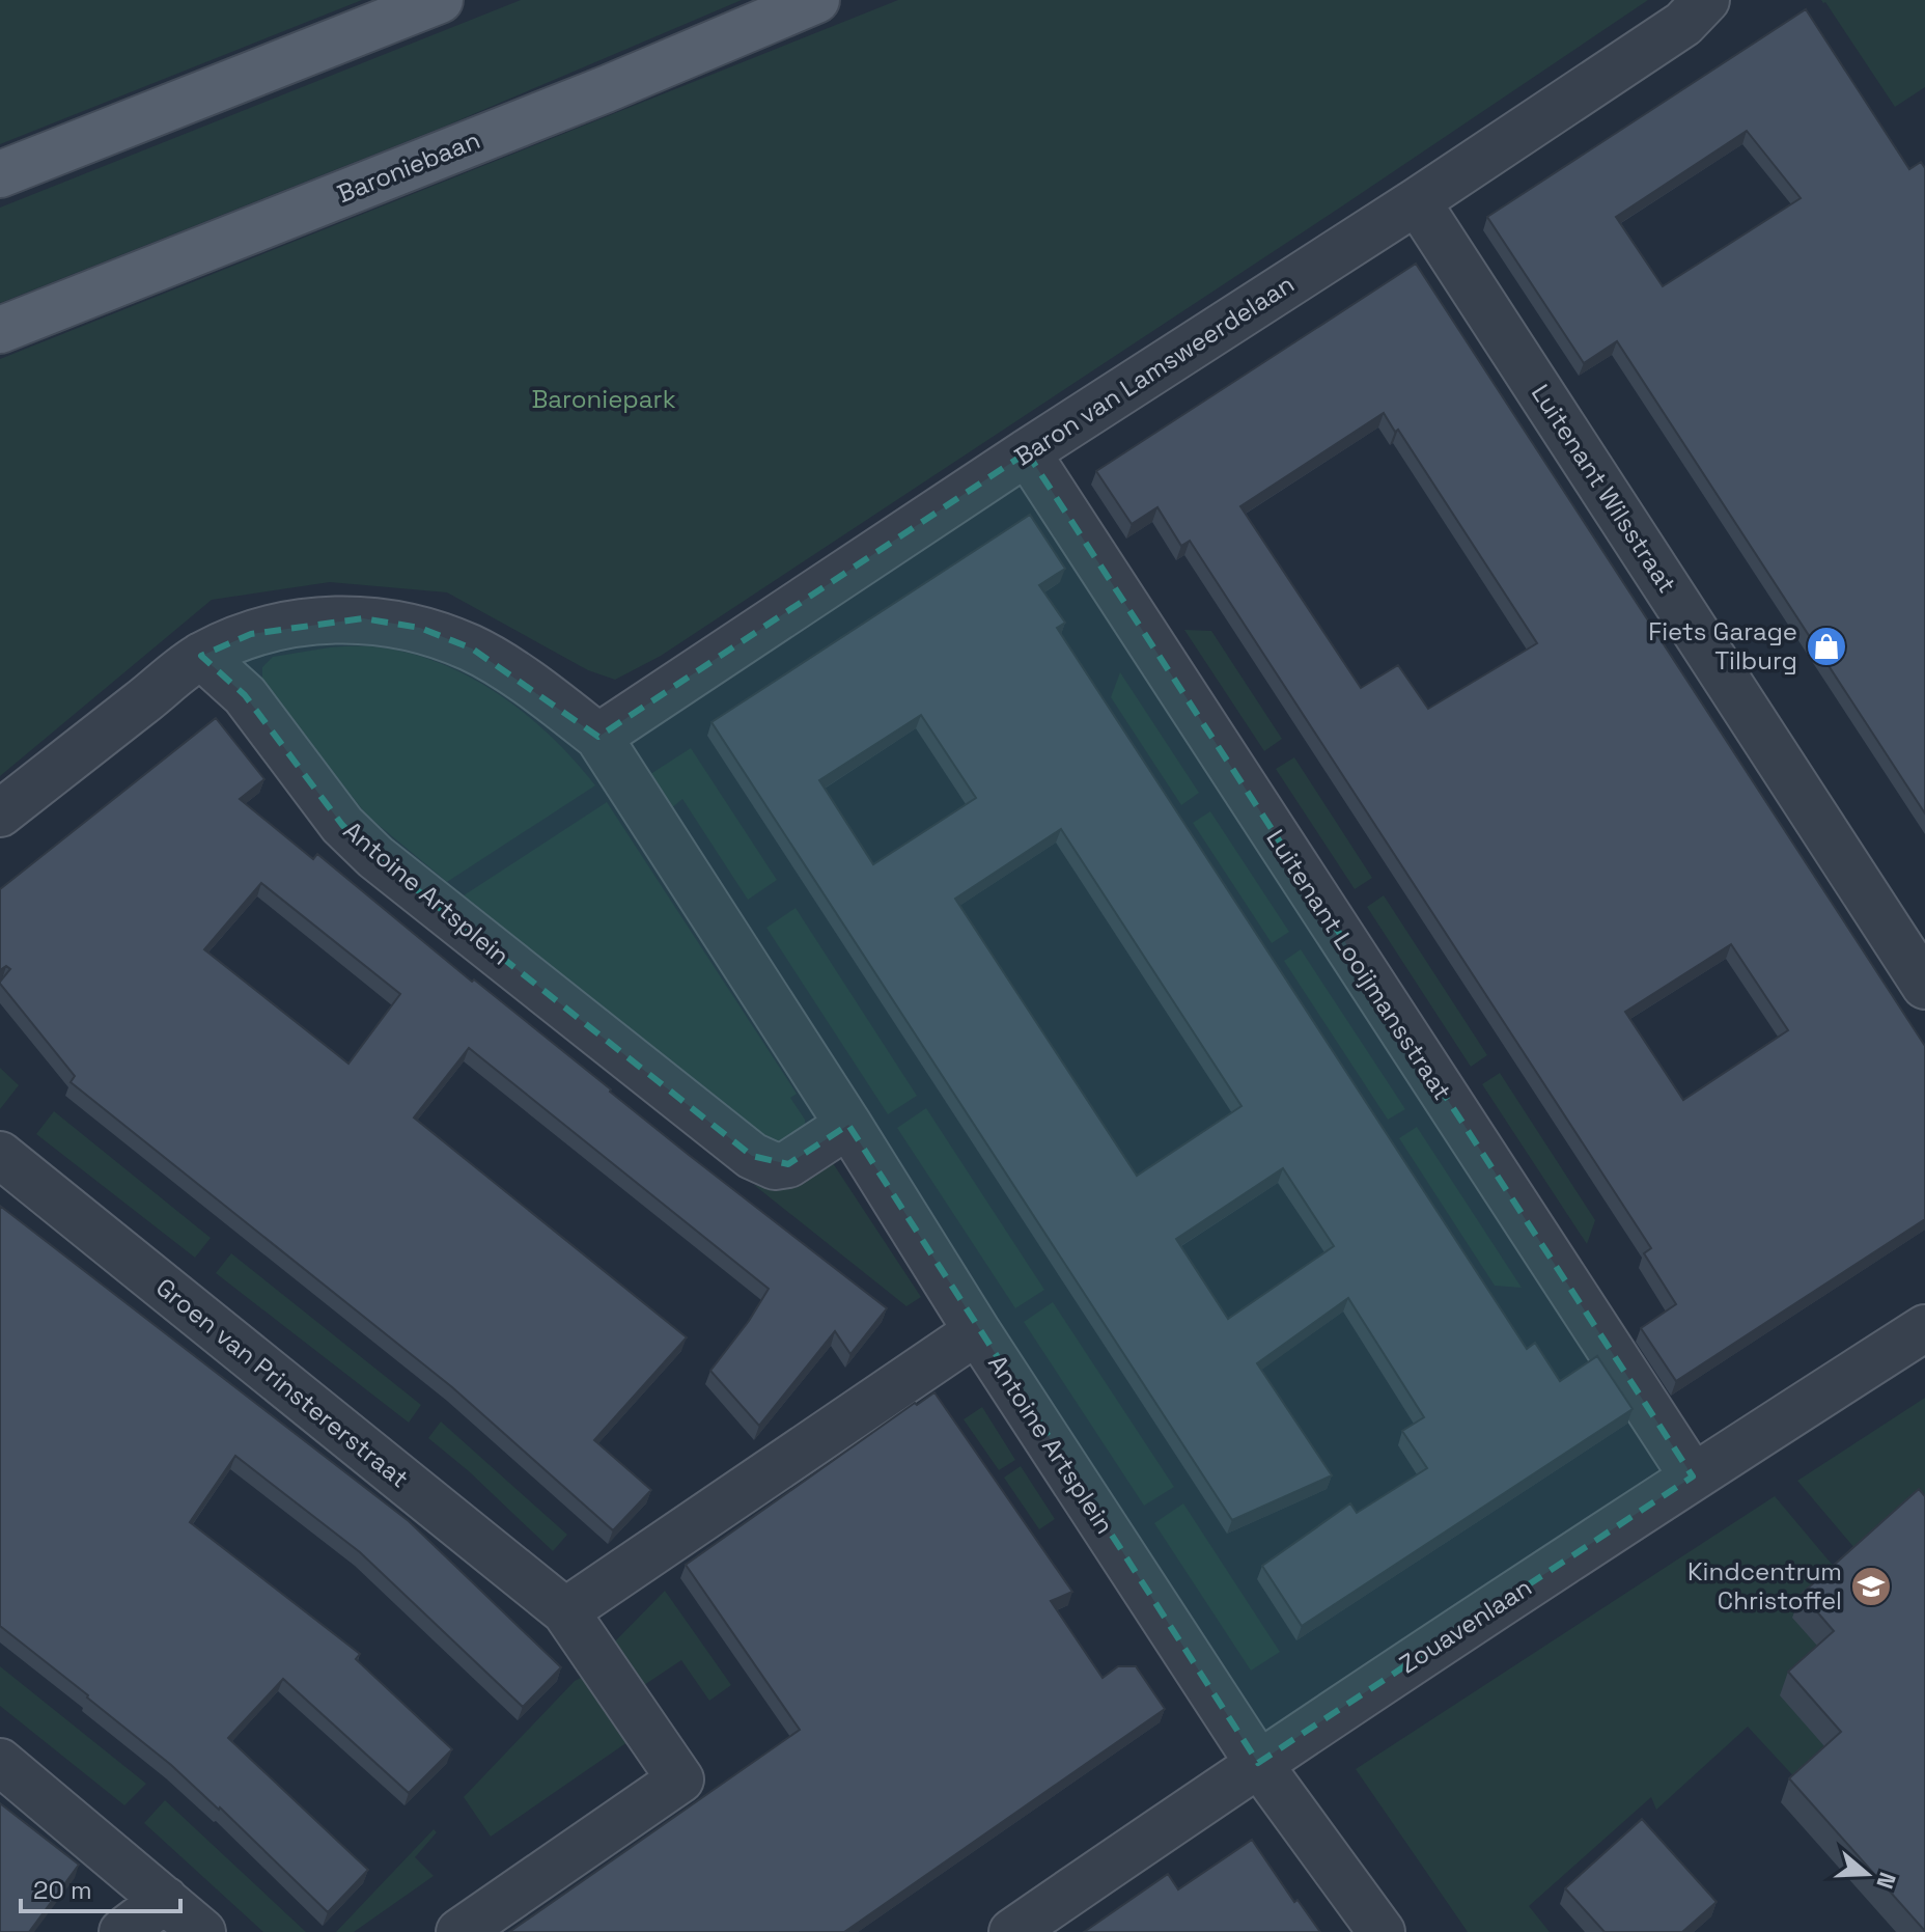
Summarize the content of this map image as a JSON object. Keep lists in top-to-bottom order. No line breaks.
{"streets":{"main road":["Baroniebaan"],"street":["Baron van Lamsweerdelaan","Luitenant Wilsstraat","Antoine Artsplein","Luitenant Looijmansstraat","Groen van Prinstererstraat","Zouavenlaan"]},"crossings":[["Baron van Lamsweerdelaan","Luitenant Wilsstraat"],["Baron van Lamsweerdelaan","Antoine Artsplein"],["Baron van Lamsweerdelaan","Luitenant Looijmansstraat"],["Antoine Artsplein","Zouavenlaan"],["Luitenant Looijmansstraat","Zouavenlaan"]],"parks":["Baroniepark"],"places":{"shop":["Fiets Garage Tilburg"],"school or university":["Kindcentrum Christoffel"]},"scale_bar":"20 m","north":"right"}
